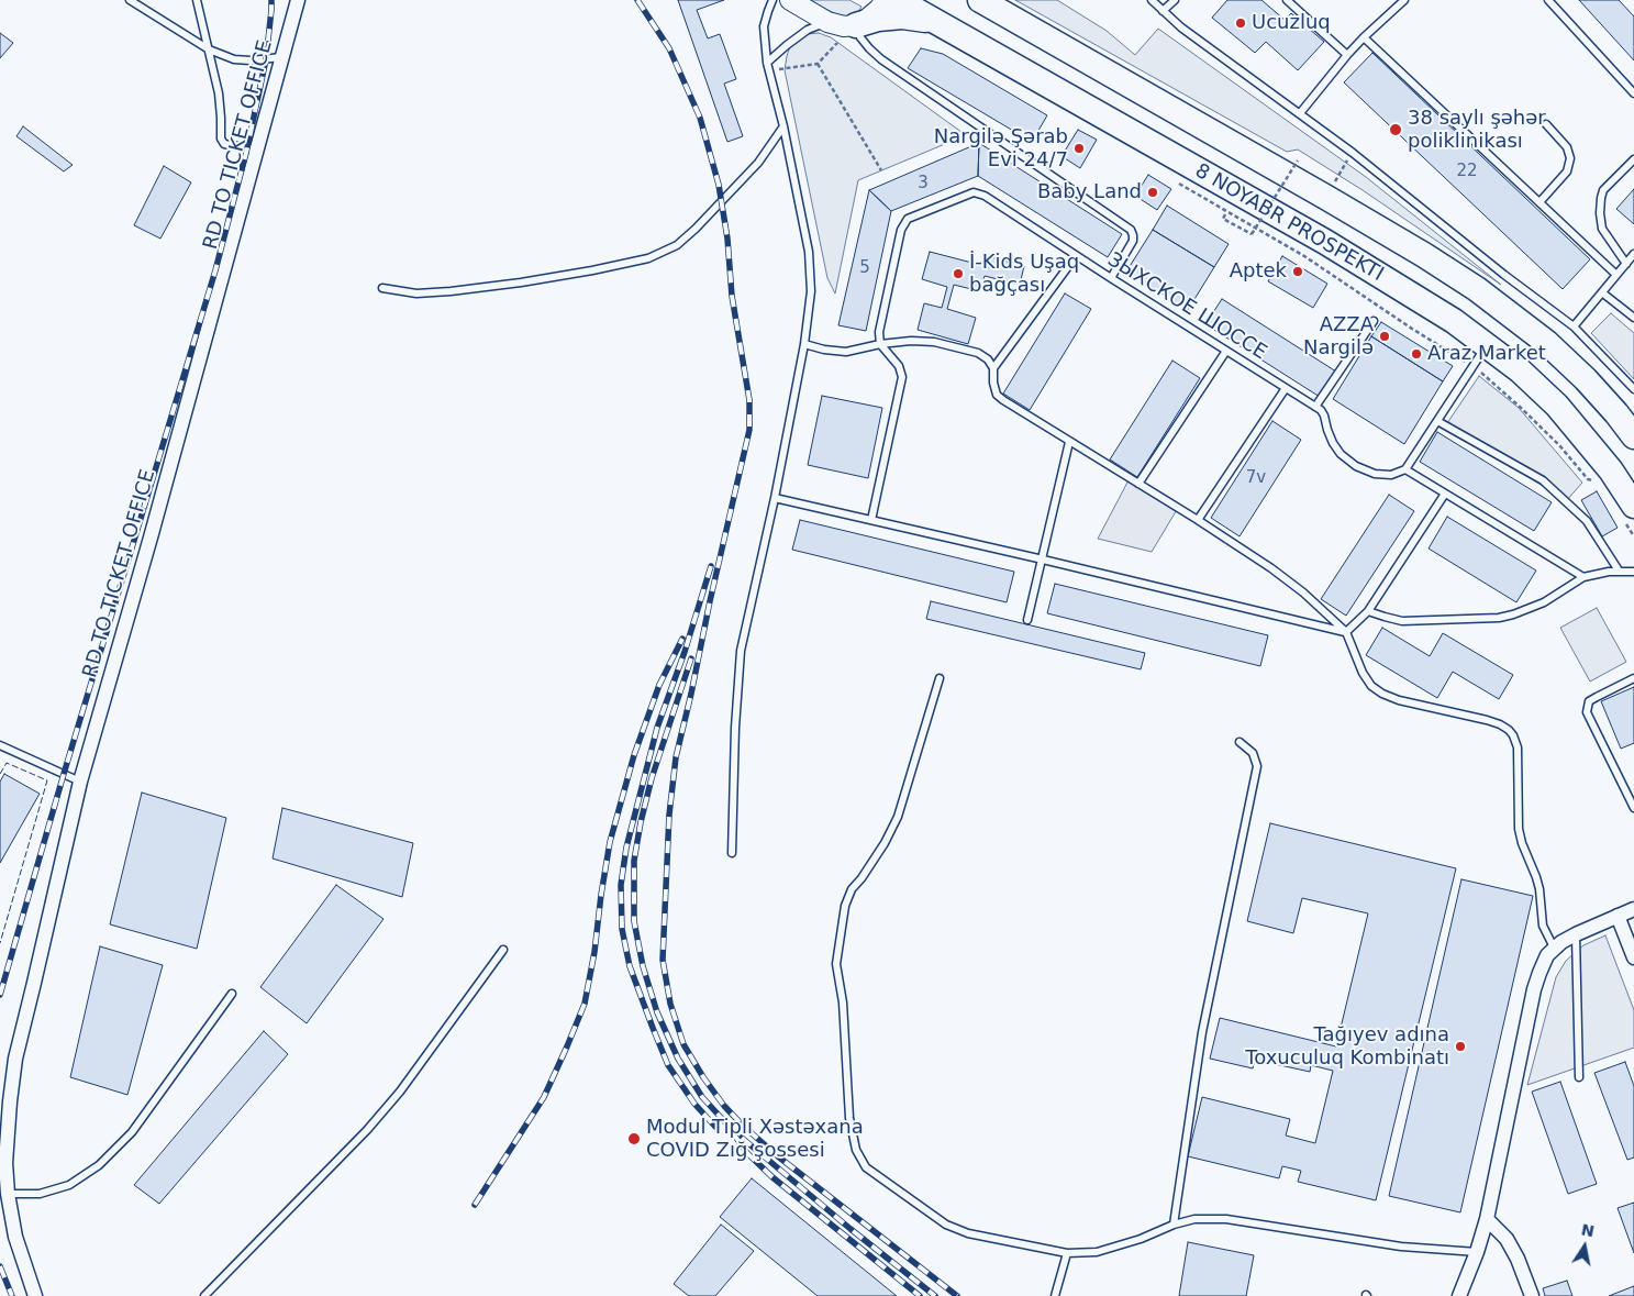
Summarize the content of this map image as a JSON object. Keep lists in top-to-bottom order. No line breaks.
{"streets":{"highway":["8 NOYABR PROSPEKTI"],"street":["RD TO TICKET OFFICE"],"lane":["ЗЫХСКОЕ ШОССЕ"]},"places":["Ucuzluq","38 saylı şəhər poliklinikası","Nargilə Şərab Evi 24/7","Baby Land","Aptek","İ-Kids Uşaq bağçası","AZZA Nargilə","Araz Market","Tağıyev adına Toxuculuq Kombinatı","Modul Tipli Xəstəxana COVID Zığ şossesi"],"house_numbers":["22","3","5","7v"],"north":"top"}
